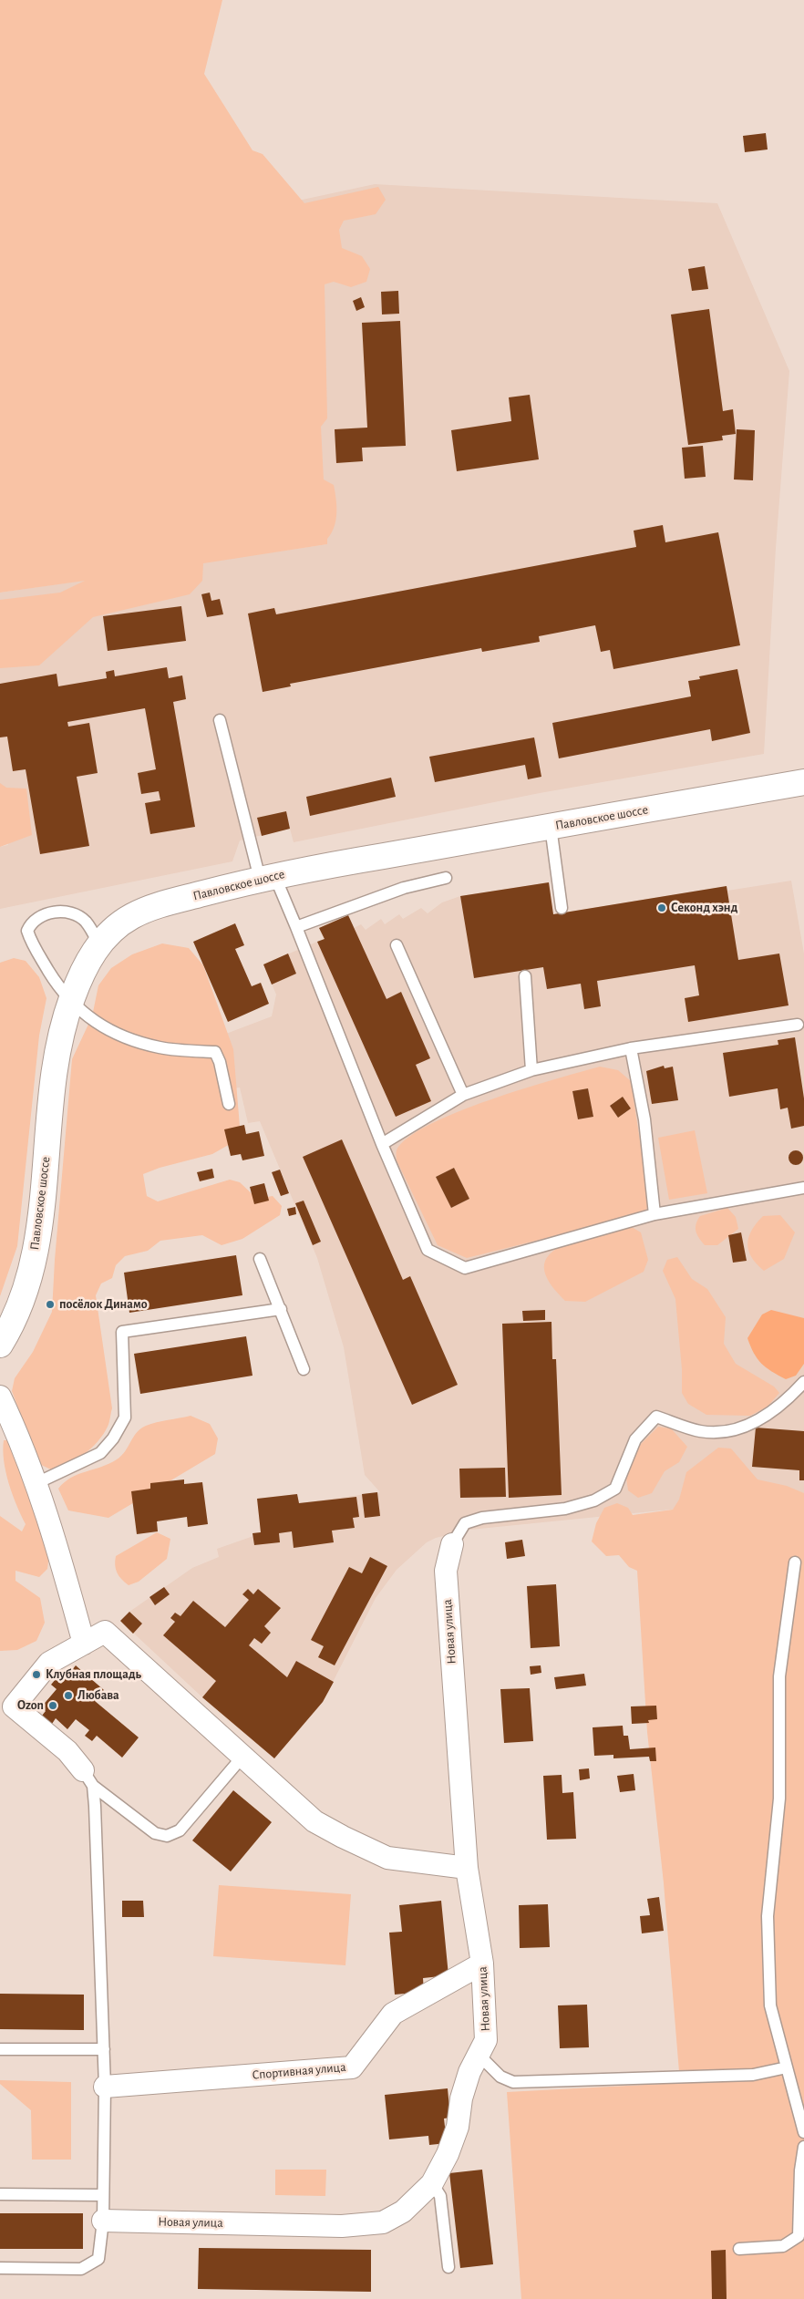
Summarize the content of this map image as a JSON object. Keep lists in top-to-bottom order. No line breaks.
{"streets":{"main road":["Павловское шоссе"],"street":["Новая улица","Спортивная улица"]},"crossings":[["Новая улица","Спортивная улица"]],"places":["Секонд хэнд","посёлок Динамо","Клубная площадь","Любава","Ozon"]}
